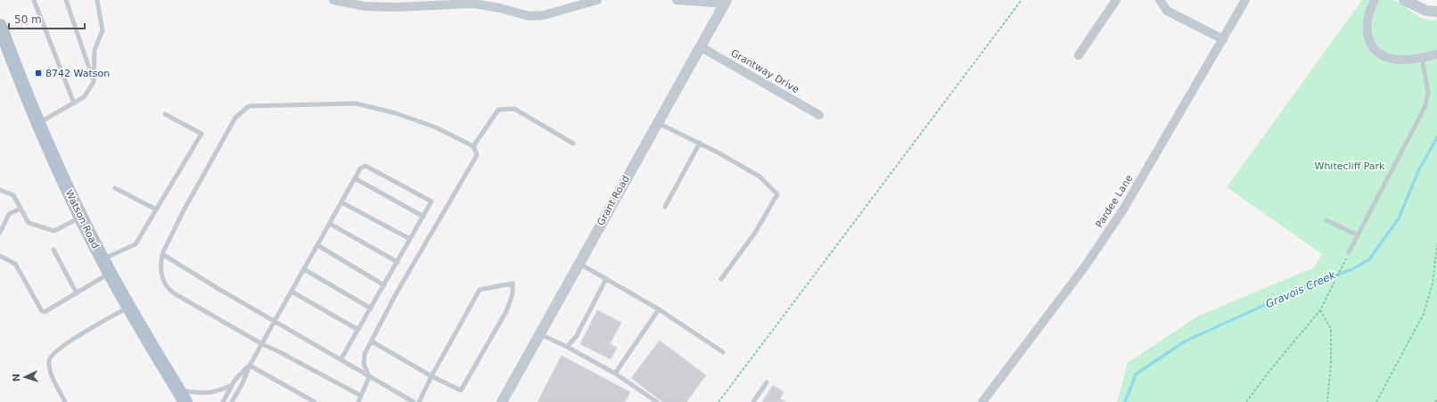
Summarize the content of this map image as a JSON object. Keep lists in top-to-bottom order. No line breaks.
{"streets":{"main road":["Watson Road"],"street":["Grantway Drive","Grant Road","Pardee Lane"]},"crossings":[["Grantway Drive","Grant Road"]],"water":["Gravois Creek"],"parks":["Whitecliff Park"],"places":{"transit":["8742 Watson"]},"scale_bar":"50 m","north":"left"}
